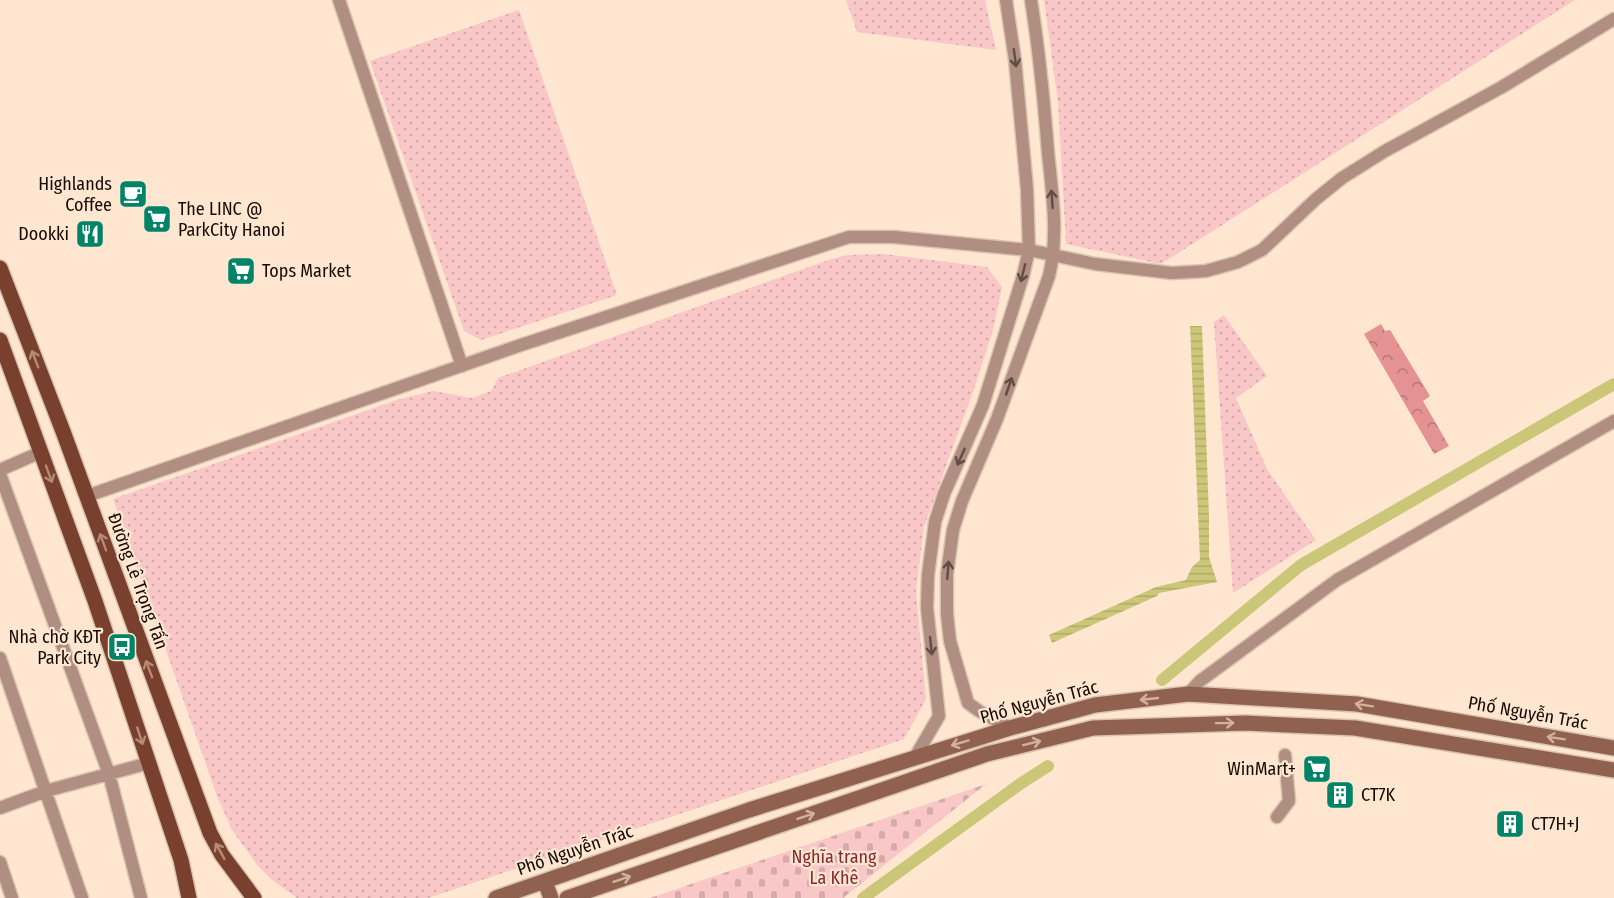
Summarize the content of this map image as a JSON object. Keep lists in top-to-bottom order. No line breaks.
{"streets":{"main road":["Đường Lê Trọng Tấn","Phố Nguyễn Trác"]},"parks":["Nghĩa trang La Khê"],"places":{"cafe":["Highlands Coffee"],"supermarket":["The LINC @ ParkCity Hanoi","Tops Market","WinMart+"],"restaurant":["Dookki"],"bus stop":["Nhà chờ KĐT Park City"],"building":["CT7K","CT7H+J"]}}
